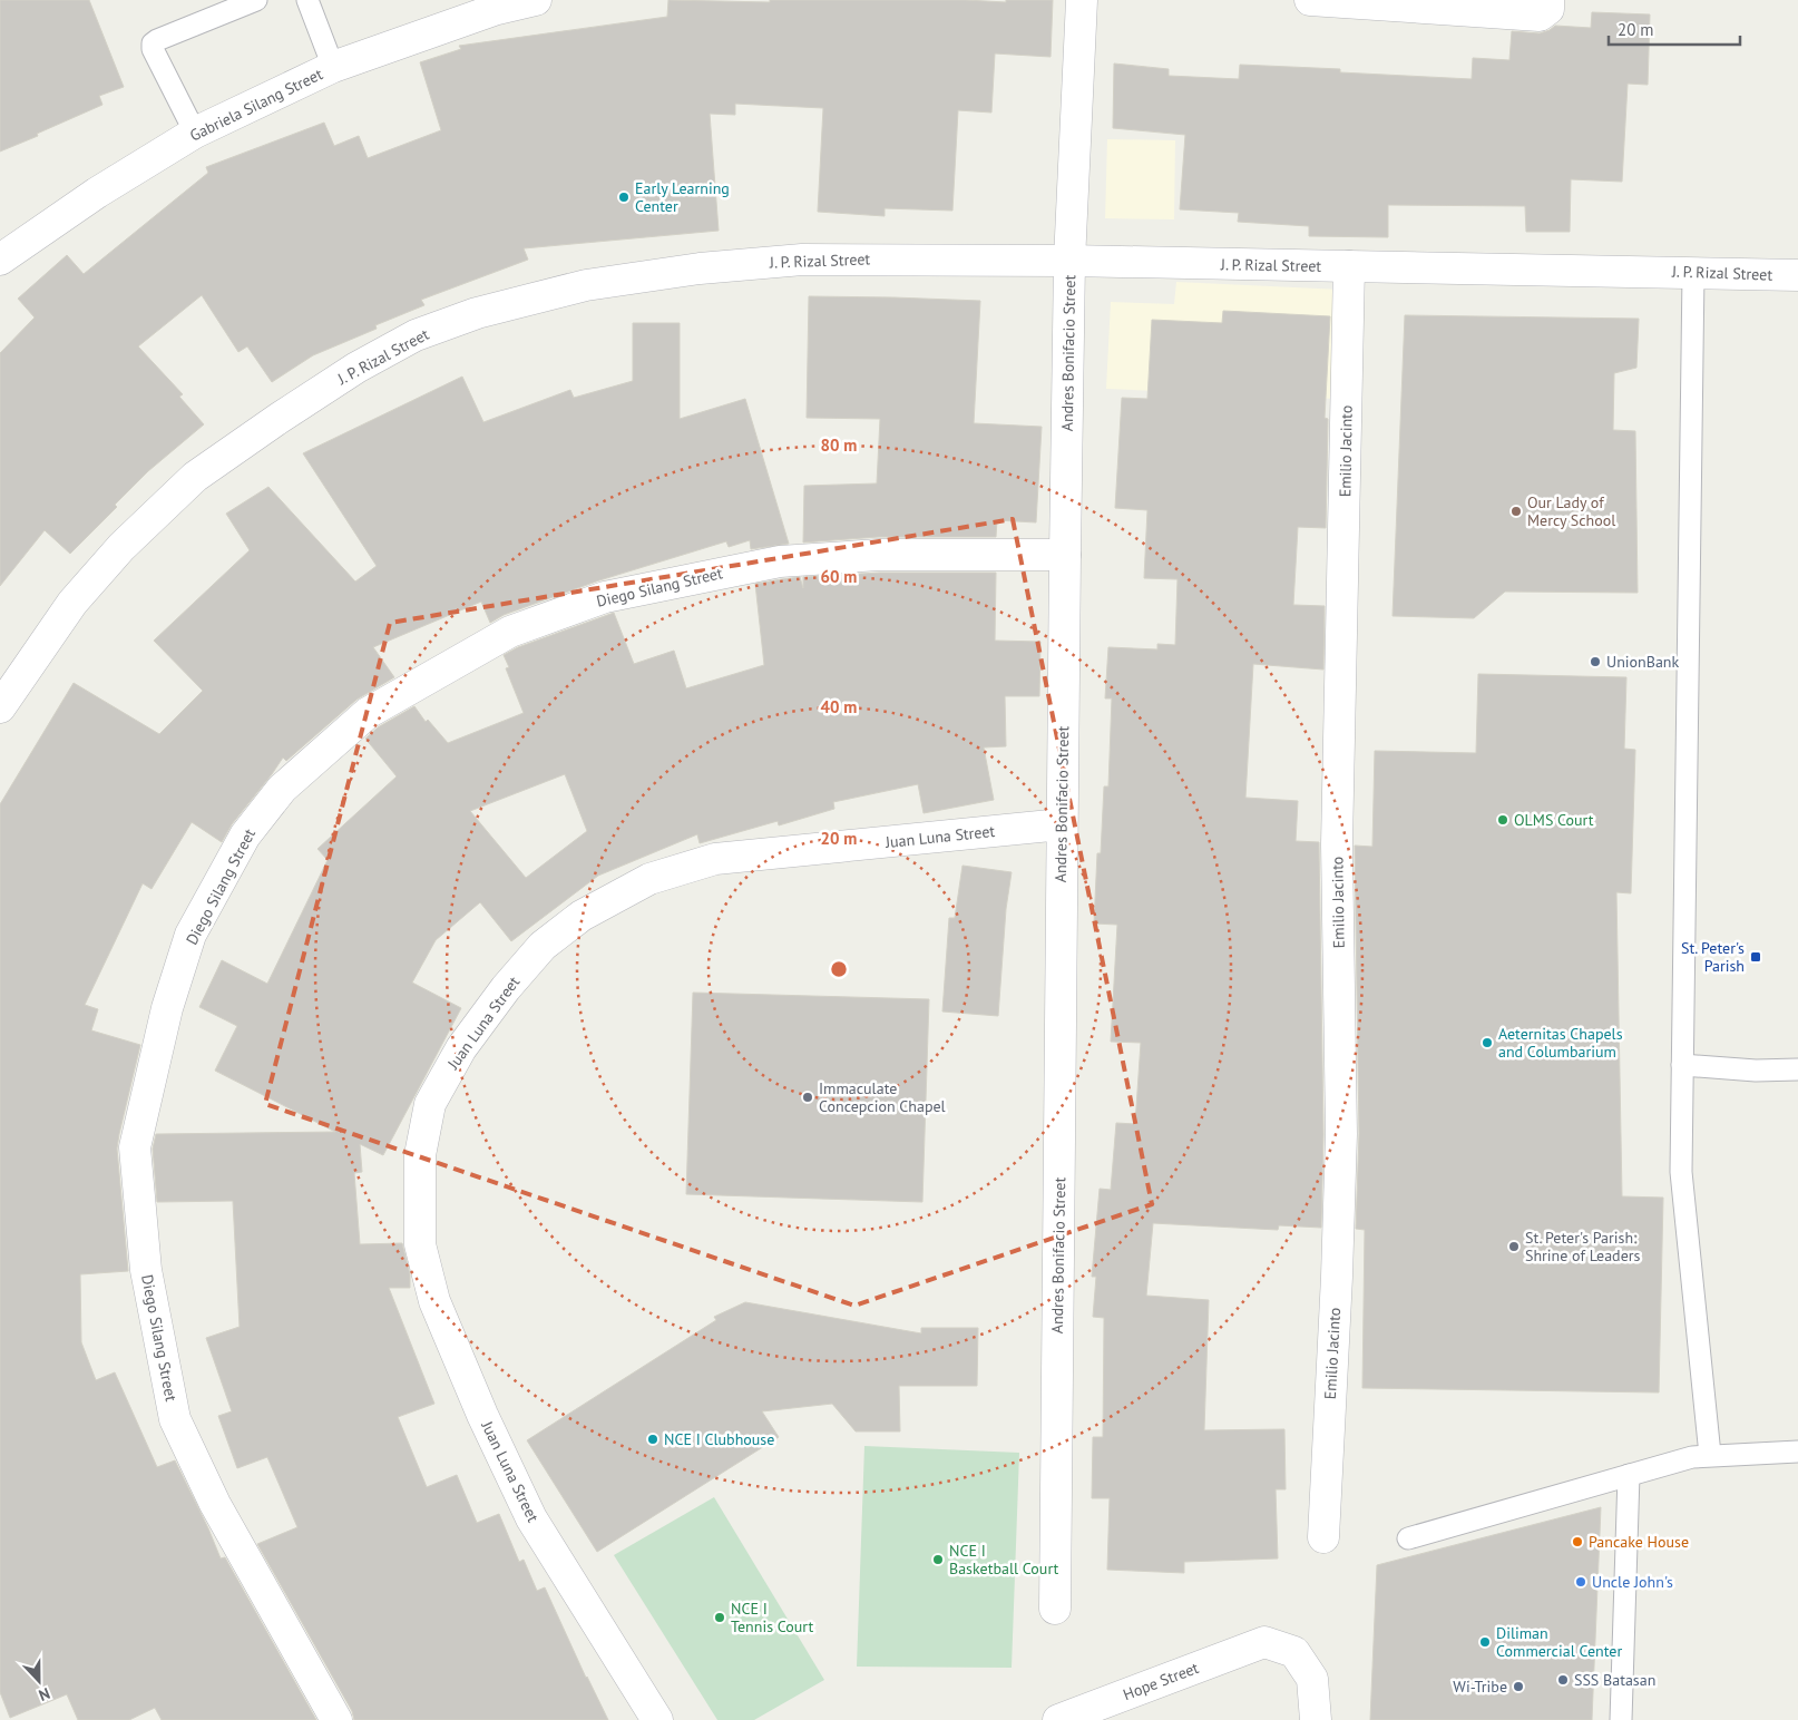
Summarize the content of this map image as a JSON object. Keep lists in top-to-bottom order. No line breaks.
{"streets":{"street":["Gabriela Silang Street","J. P. Rizal Street","Andres Bonifacio Street","Emilio Jacinto","Diego Silang Street","Juan Luna Street","Hope Street"]},"crossings":[["J. P. Rizal Street","Andres Bonifacio Street"],["J. P. Rizal Street","Emilio Jacinto"],["Andres Bonifacio Street","Diego Silang Street"],["Andres Bonifacio Street","Juan Luna Street"]],"places":{"other":["Early Learning Center","Our Lady of Mercy School","UnionBank","OLMS Court","Aeternitas Chapels and Columbarium","Immaculate Concepcion Chapel","St. Peter's Parish: Shrine of Leaders","NCE I Clubhouse","Pancake House","NCE I Basketball Court","Uncle John's","NCE I Tennis Court","Diliman Commercial Center","SSS Batasan","Wi-Tribe"],"transit":["St. Peter's Parish"]},"scale_bar":"20 m","north":"bottom","rings":["80 m","60 m","40 m","20 m"]}
